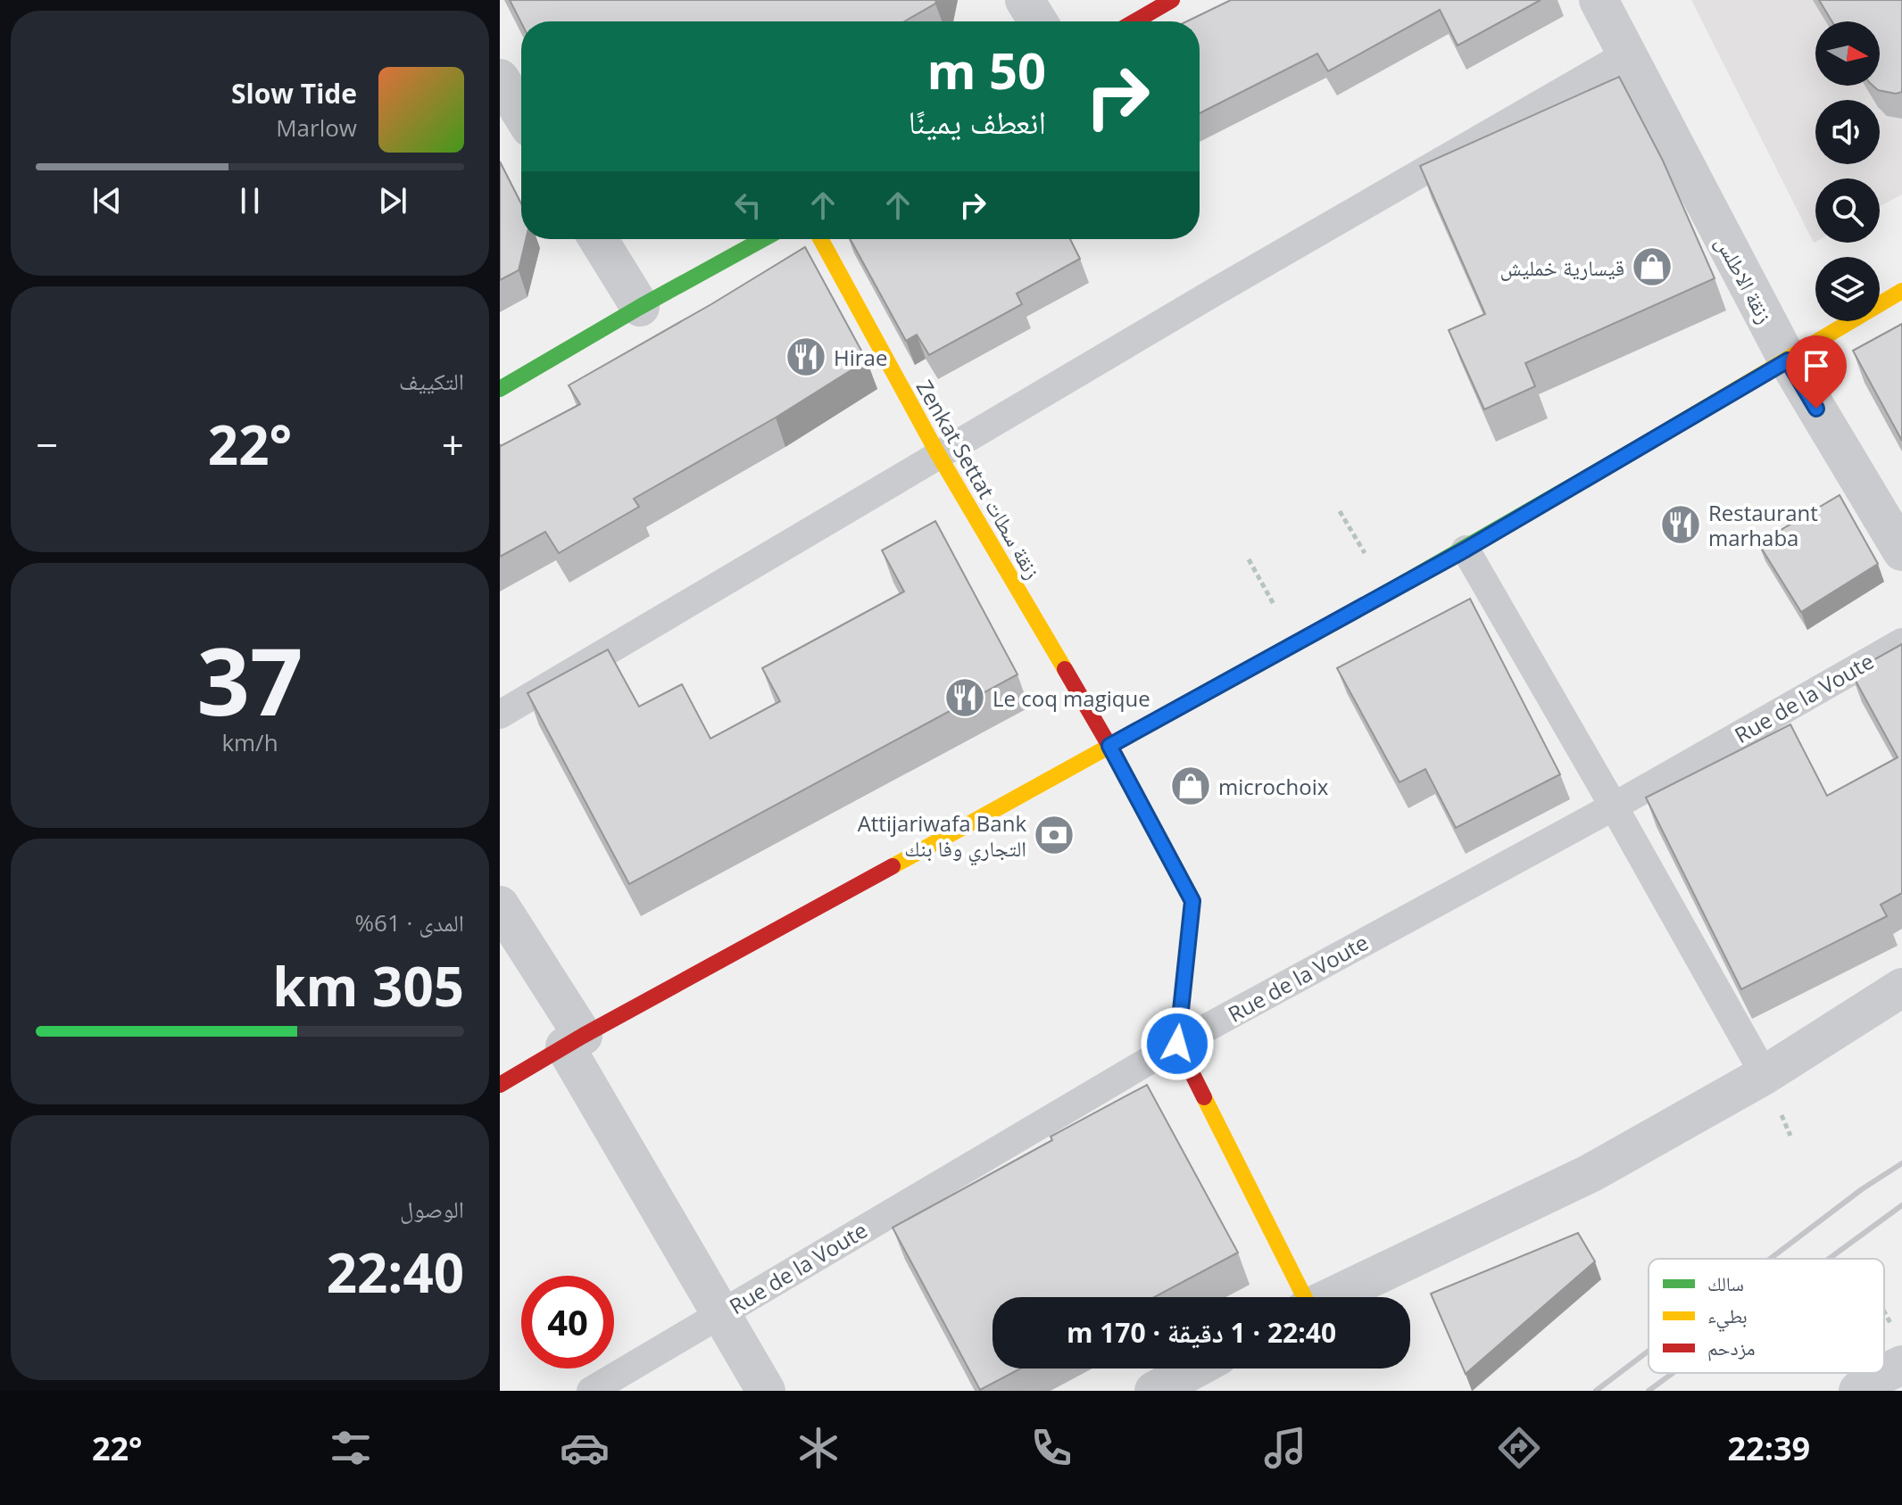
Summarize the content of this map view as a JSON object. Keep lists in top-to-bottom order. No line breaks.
{"streets":{"main road":["Zenkat Settat زنقة سطات"],"street":["زنقة الاطلس"],"lane":["Rue de la Voute"]},"crossings":[["Zenkat Settat زنقة سطات","Rue de la Voute"]],"places":{"shop":["قيسارية خمليش","microchoix"],"restaurant":["Hirae","Restaurant marhaba","Le coq magique"],"bank":["Attijariwafa Bank التجاري وفا بنك"]},"legend":["سالك","بطيء","مزدحم"],"north":"right","page":{"turn":["50 m","انعطف يمينًا"],"song":["Slow Tide","Marlow"],"tile":["التكييف",["37","km/h"],["المدى · 61%","305 km"],["الوصول","22:40"]],"heat":["−","22°","+"],"limit":"40","trip":"22:40 · 1 دقيقة · 170 m","tabs":["22:39","22°"]}}
